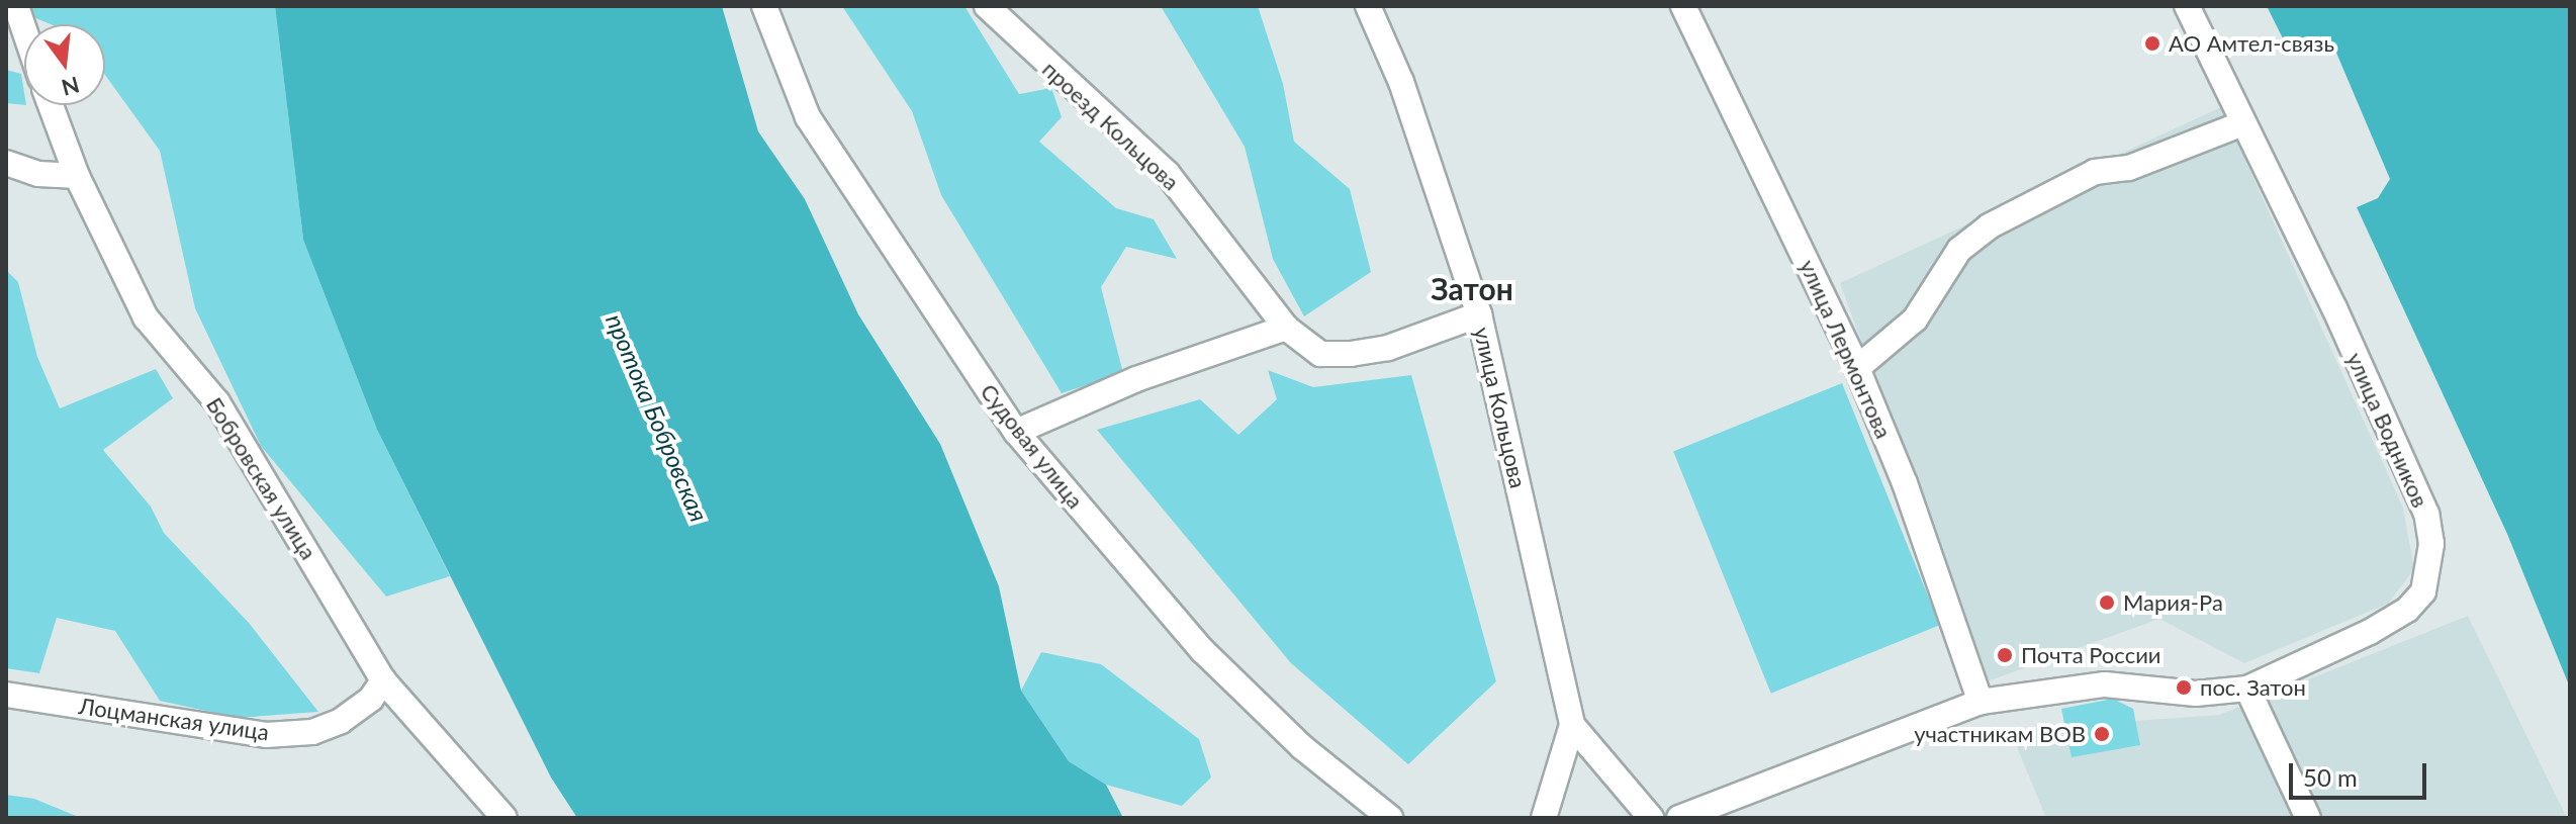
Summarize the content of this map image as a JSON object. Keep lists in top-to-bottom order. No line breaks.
{"streets":{"street":["проезд Кольцова","улица Лермонтова","улица Кольцова","улица Водников","Судовая улица","Бобровская улица","Лоцманская улица"]},"crossings":[["проезд Кольцова","улица Кольцова"],["Бобровская улица","Лоцманская улица"]],"districts":["Затон"],"water":["протока Бобровская"],"places":["АО Амтел-связь","Мария-Ра","Почта России","пос. Затон","участникам ВОВ"],"scale_bar":"50 m","north":"bottom"}
